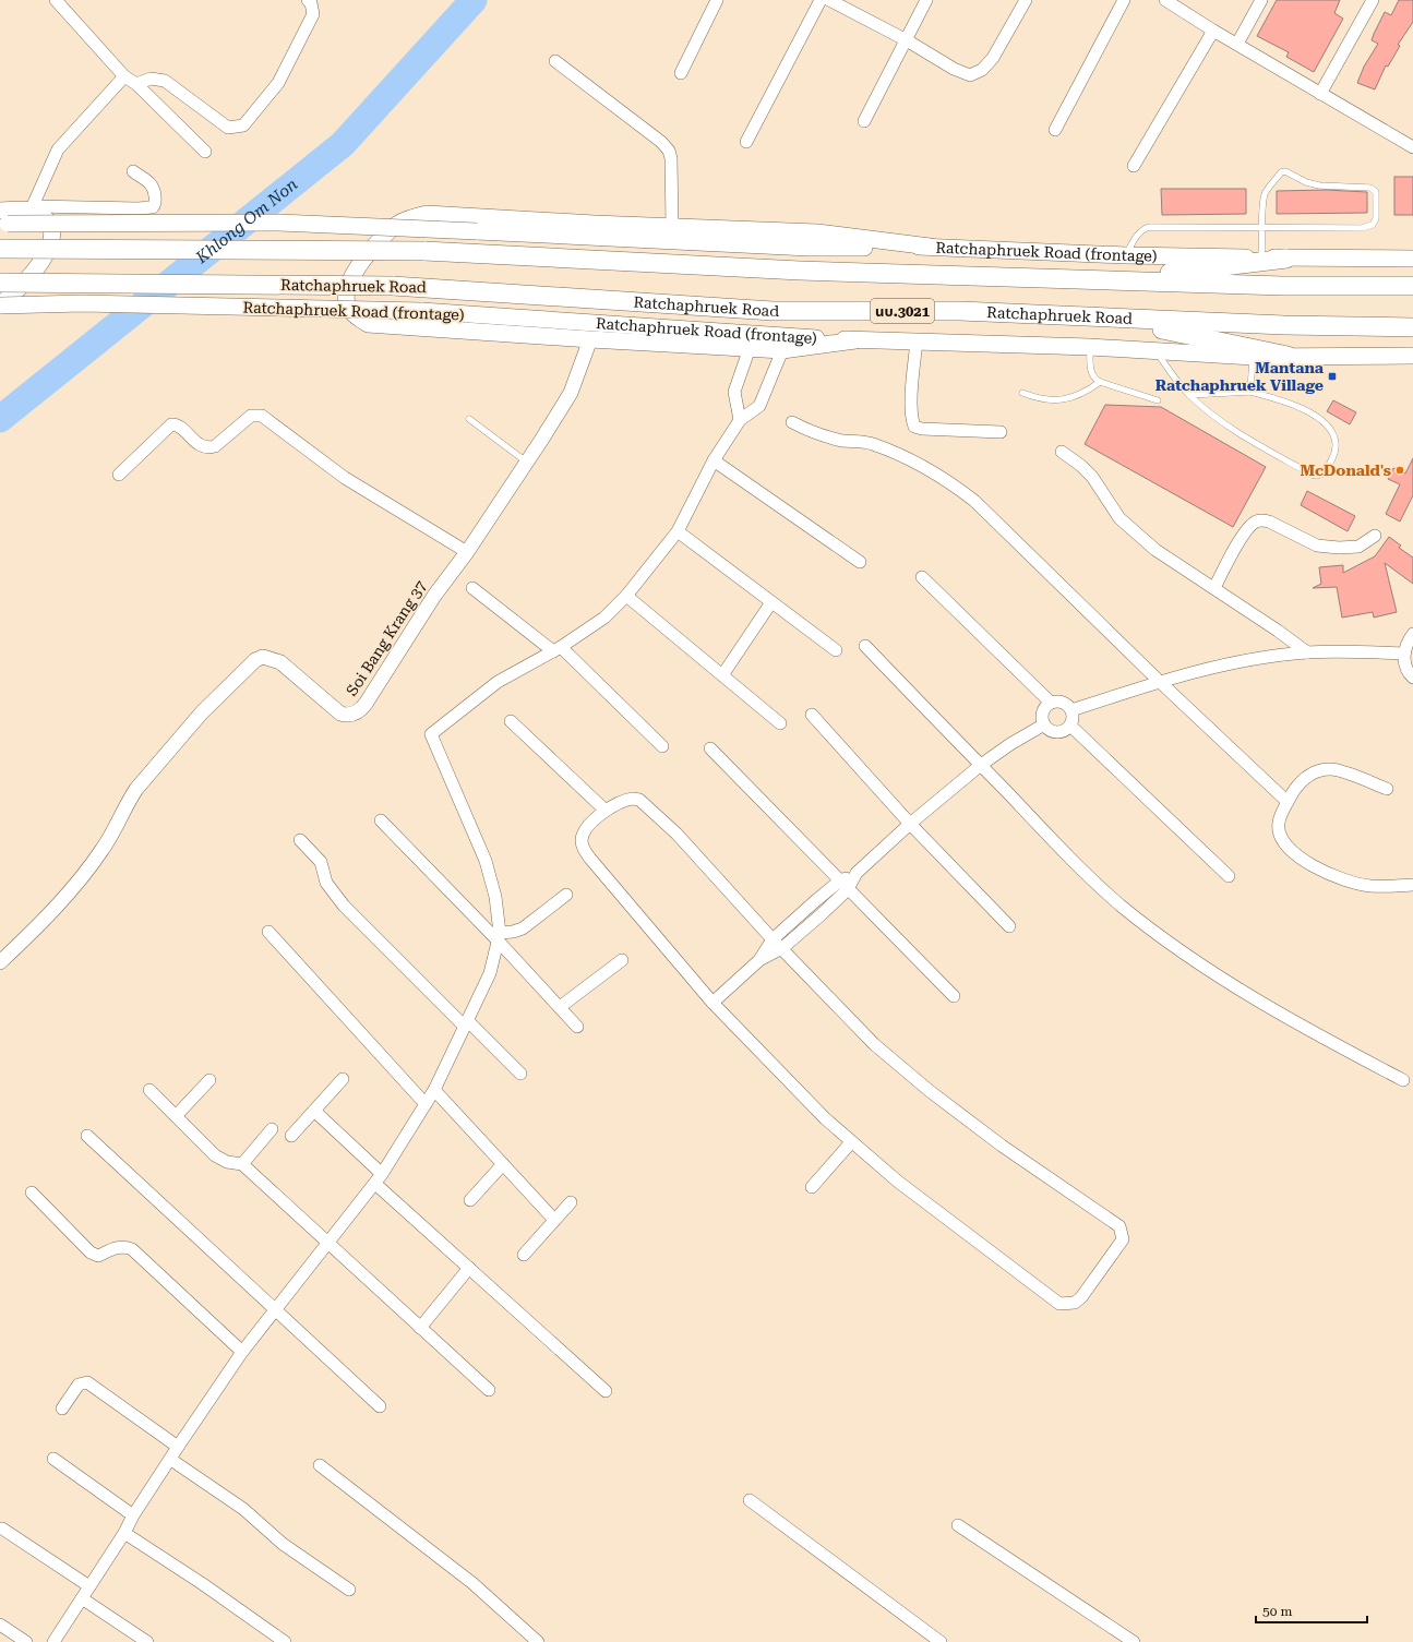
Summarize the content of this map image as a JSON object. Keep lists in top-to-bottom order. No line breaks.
{"streets":{"main road":["Ratchaphruek Road (frontage)","Ratchaphruek Road","นบ.3021"],"street":["Soi Bang Krang 37"]},"water":["Khlong Om Non"],"places":{"transit":["Mantana Ratchaphruek Village"],"other":["McDonald's"]},"scale_bar":"50 m"}
